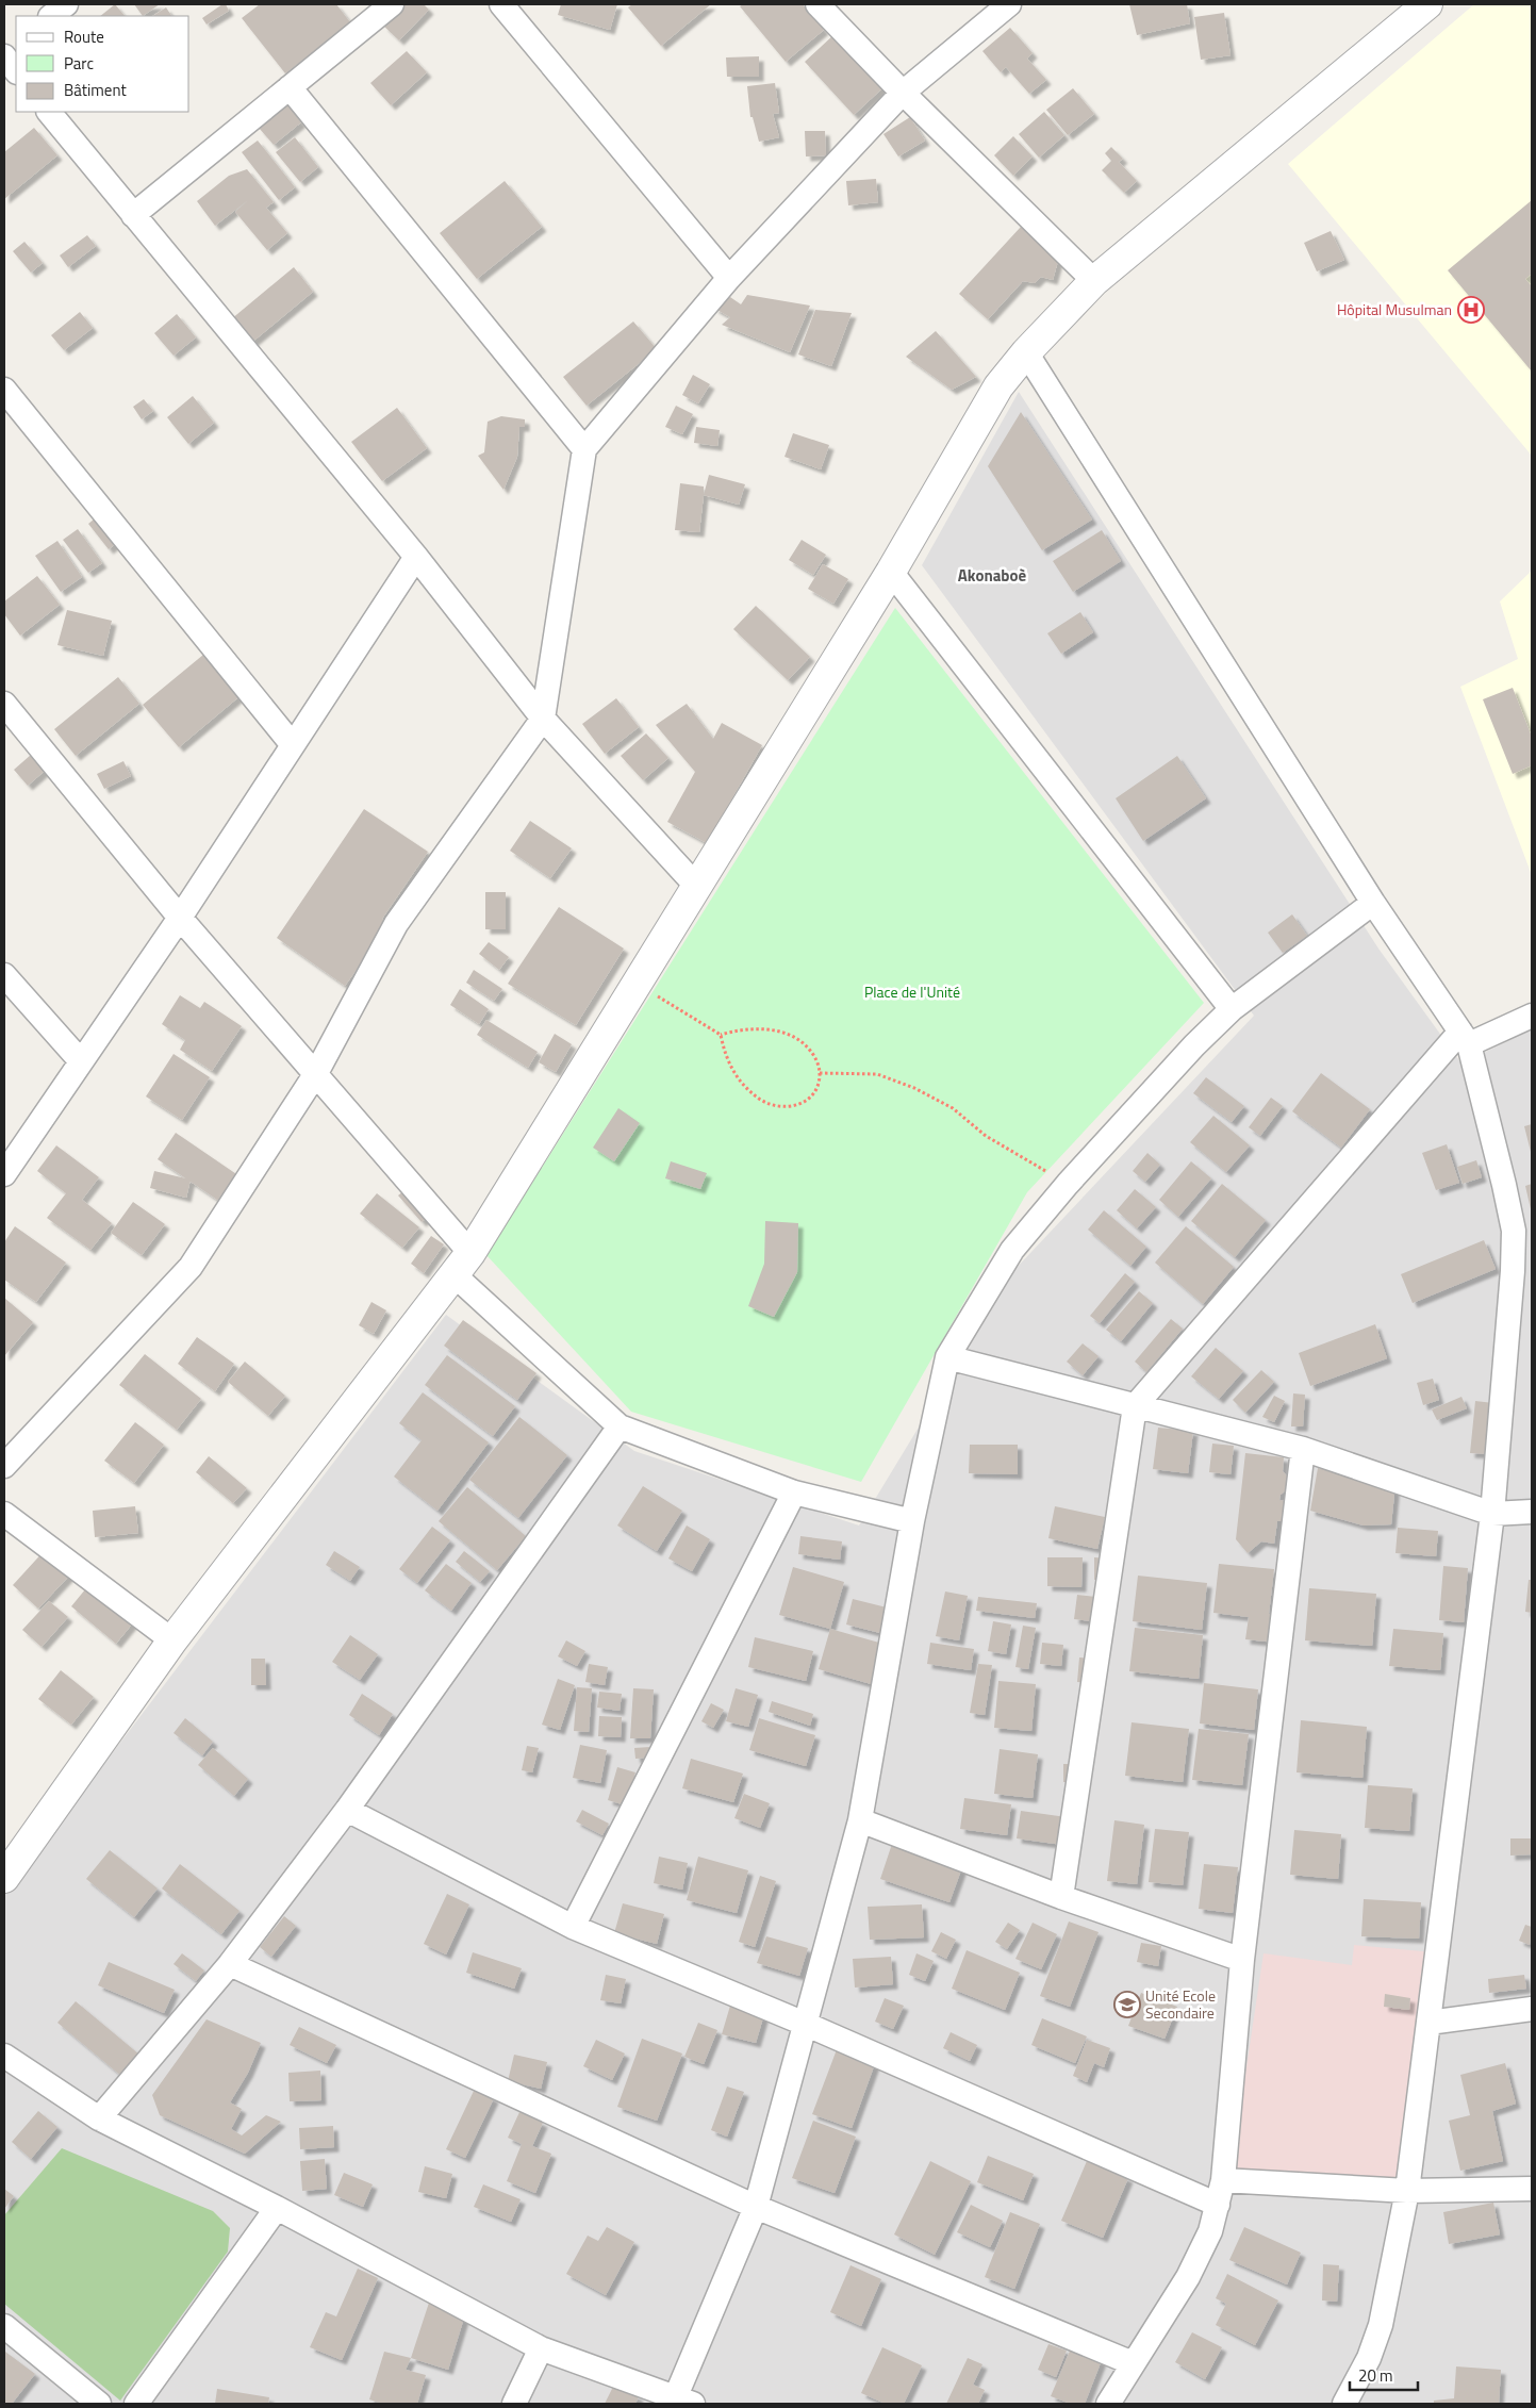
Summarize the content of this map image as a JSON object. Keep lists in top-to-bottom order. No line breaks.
{"districts":["Akonaboè"],"parks":["Place de l'Unité"],"places":{"hospital":["Hôpital Musulman"],"school or university":["Unité Ecole Secondaire"]},"legend":["Route","Parc","Bâtiment"],"scale_bar":"20 m"}
